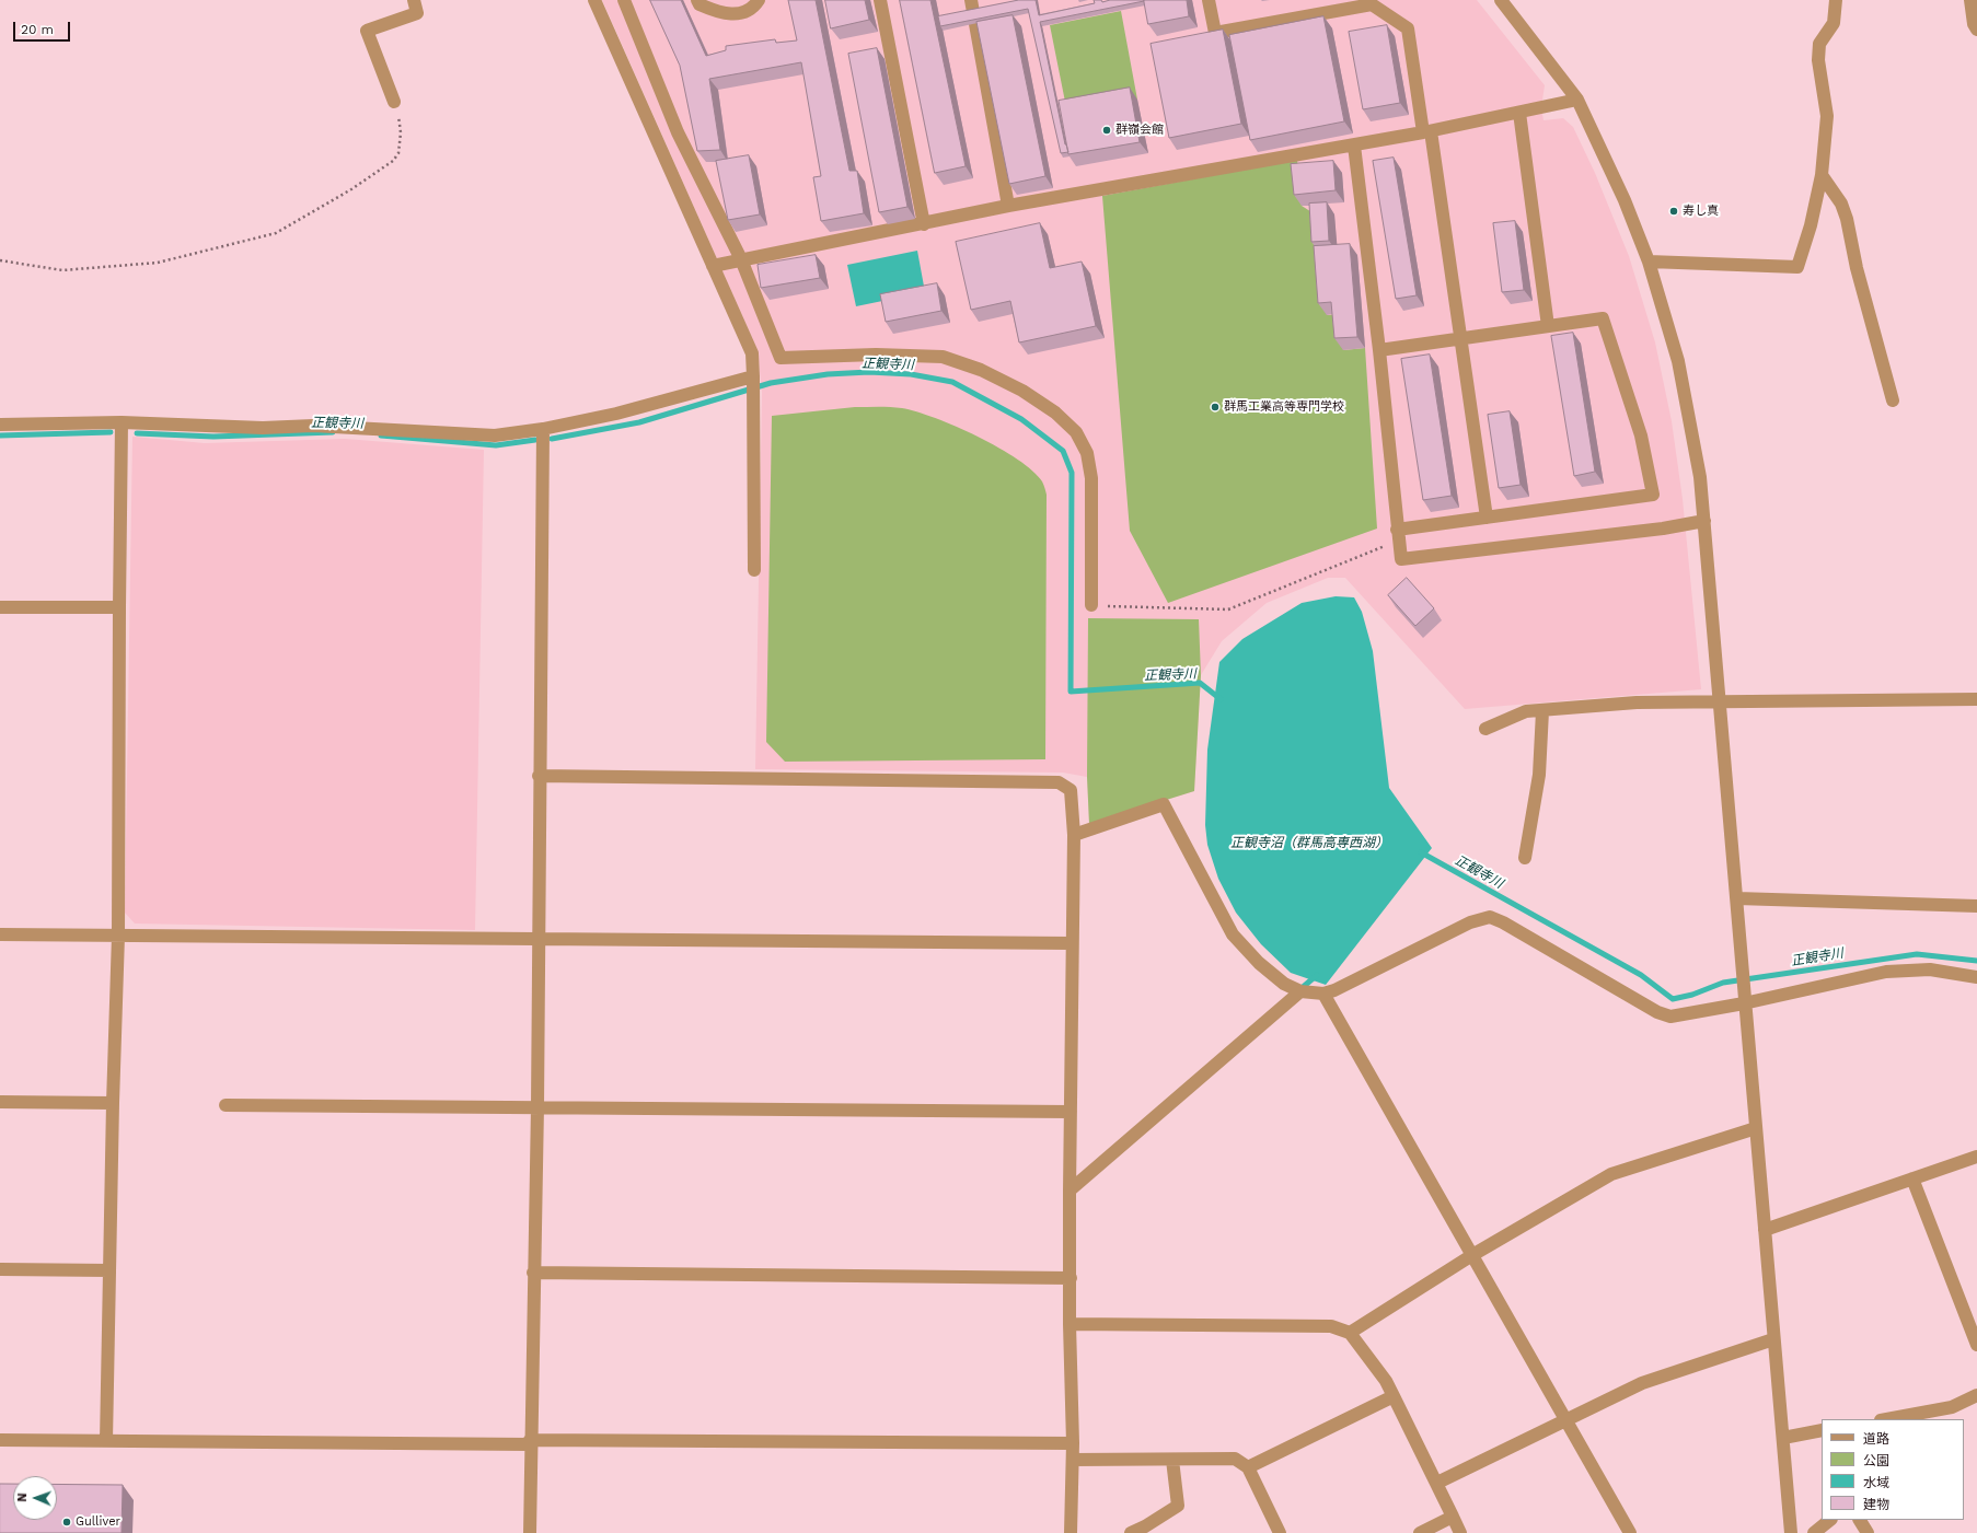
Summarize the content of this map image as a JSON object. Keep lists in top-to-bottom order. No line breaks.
{"water":["正観寺川","正観寺沼（群馬高専西湖）"],"places":["群嶺会館","寿し真","群馬工業高等専門学校","Gulliver"],"legend":["道路","公園","水域","建物"],"scale_bar":"20 m","north":"left"}
